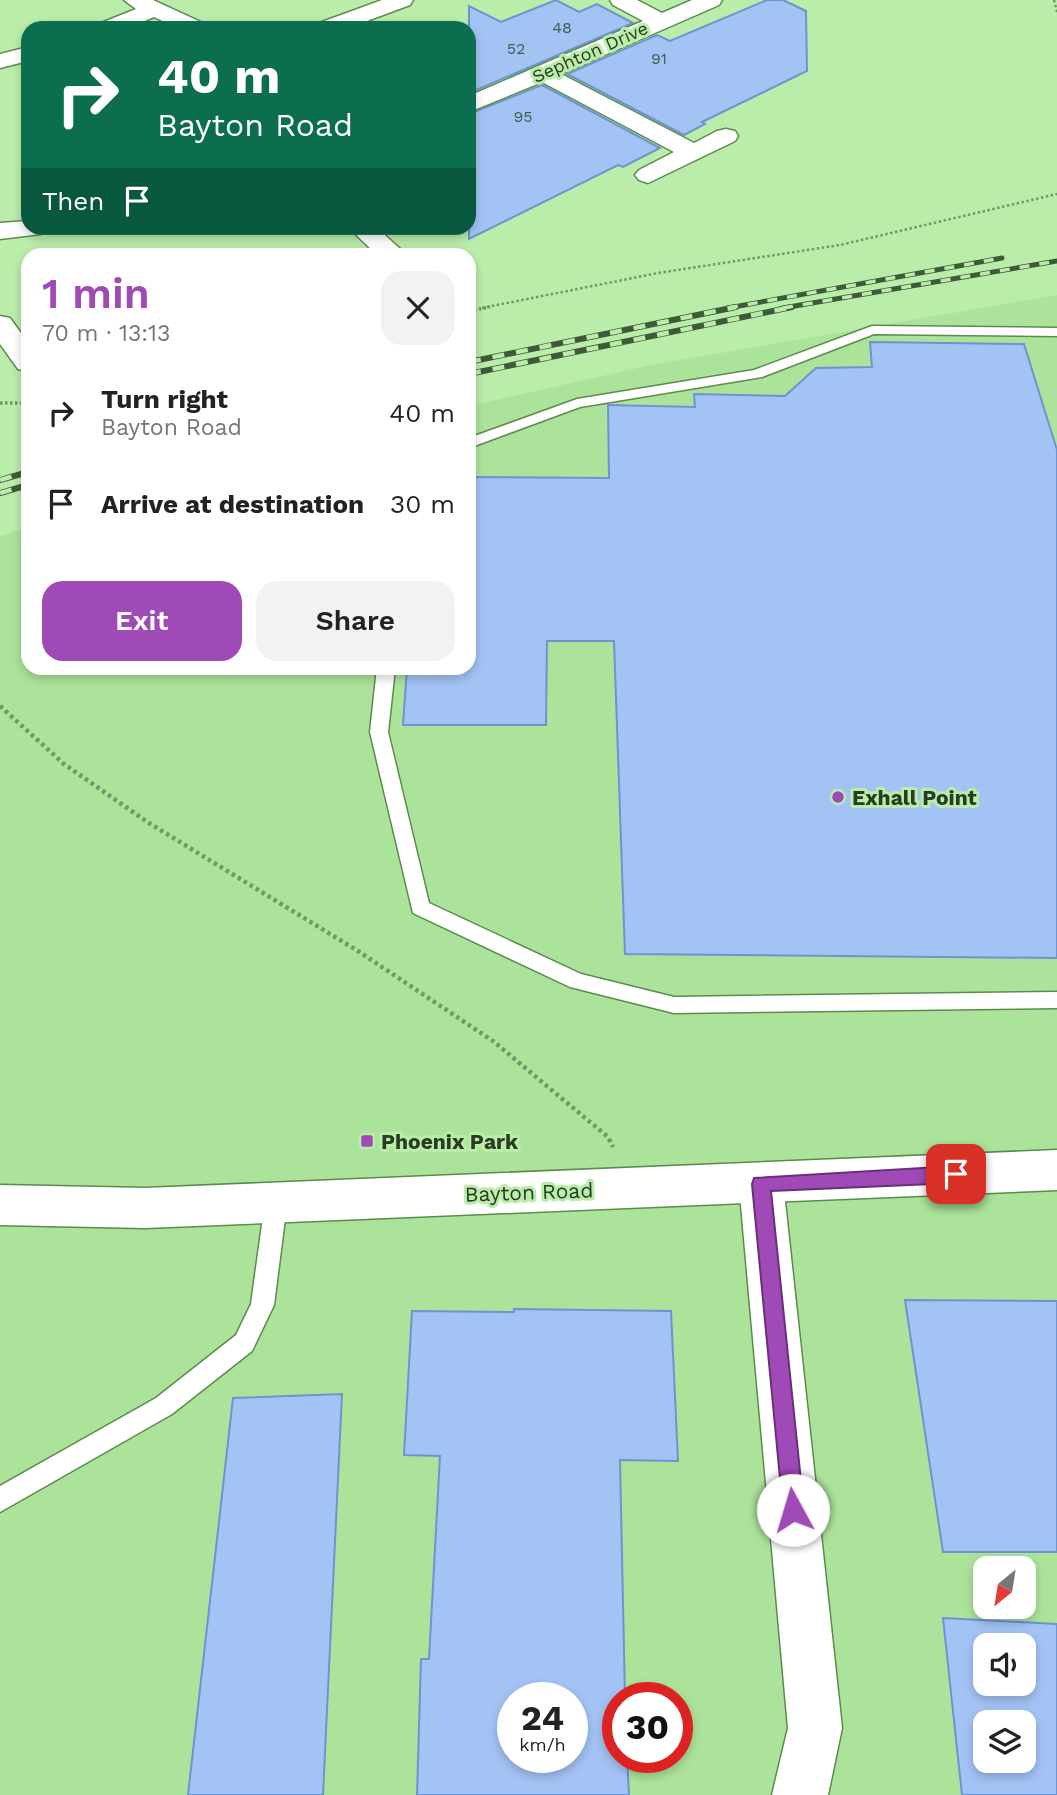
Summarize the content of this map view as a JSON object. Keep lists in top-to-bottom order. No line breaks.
{"streets":{"street":["Sephton Drive","Bayton Road"]},"places":{"other":["Exhall Point"],"transit":["Phoenix Park"]},"house_numbers":["48","52","91","95"],"north":"bottom left","page":{"turn":["40 m","Bayton Road"],"then":"Then","heading":["1 min","70 m · 13:13"],"list":[{"name":"Turn right","note":"Bayton Road","value":"40 m"},{"name":"Arrive at destination","value":"30 m"}],"buttons":["Exit","Share"],"speed":"24 km/h","limit":"30"}}
